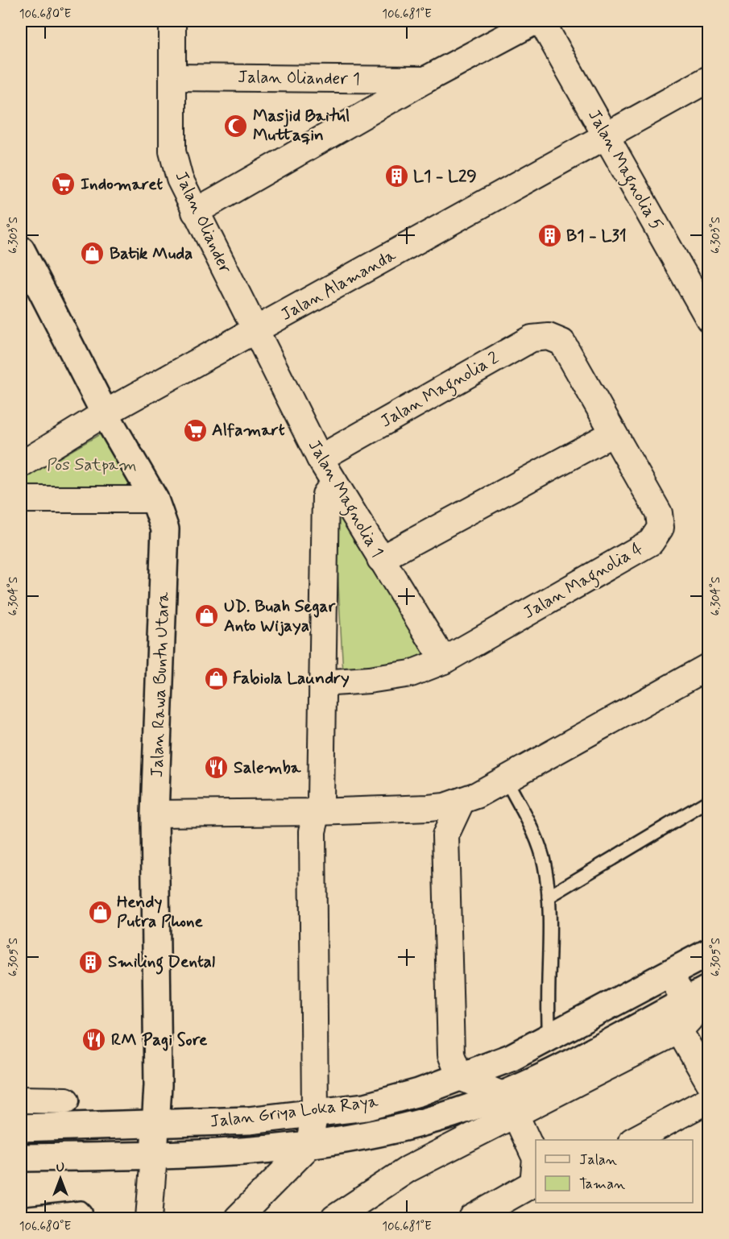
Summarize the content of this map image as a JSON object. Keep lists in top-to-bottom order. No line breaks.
{"streets":{"main road":["Jalan Rawa Buntu Utara","Jalan Griya Loka Raya"],"street":["Jalan Oliander 1","Jalan Magnolia 5","Jalan Oliander","Jalan Alamanda","Jalan Magnolia 2","Jalan Magnolia 1","Jalan Magnolia 4"]},"crossings":[["Jalan Oliander 1","Jalan Oliander"],["Jalan Magnolia 5","Jalan Alamanda"],["Jalan Oliander","Jalan Alamanda"],["Jalan Oliander","Jalan Magnolia 1"],["Jalan Alamanda","Jalan Magnolia 1"],["Jalan Alamanda","Jalan Rawa Buntu Utara"],["Jalan Magnolia 2","Jalan Magnolia 1"],["Jalan Magnolia 2","Jalan Magnolia 4"],["Jalan Magnolia 1","Jalan Magnolia 4"],["Jalan Rawa Buntu Utara","Jalan Griya Loka Raya"]],"parks":["Pos Satpam"],"places":{"mosque":["Masjid Baitul Muttaqin"],"building":["L1 - L29","B1 - L31","Smiling Dental"],"supermarket":["Indomaret","Alfamart"],"shop":["Batik Muda","UD. Buah Segar Anto Wijaya","Fabiola Laundry","Hendy Putra Phone"],"restaurant":["Salemba","RM Pagi Sore"]},"legend":["Jalan","Taman"],"north":"top","coordinates":["106.680°E","106.681°E","6.303°S","6.304°S","6.305°S"]}
